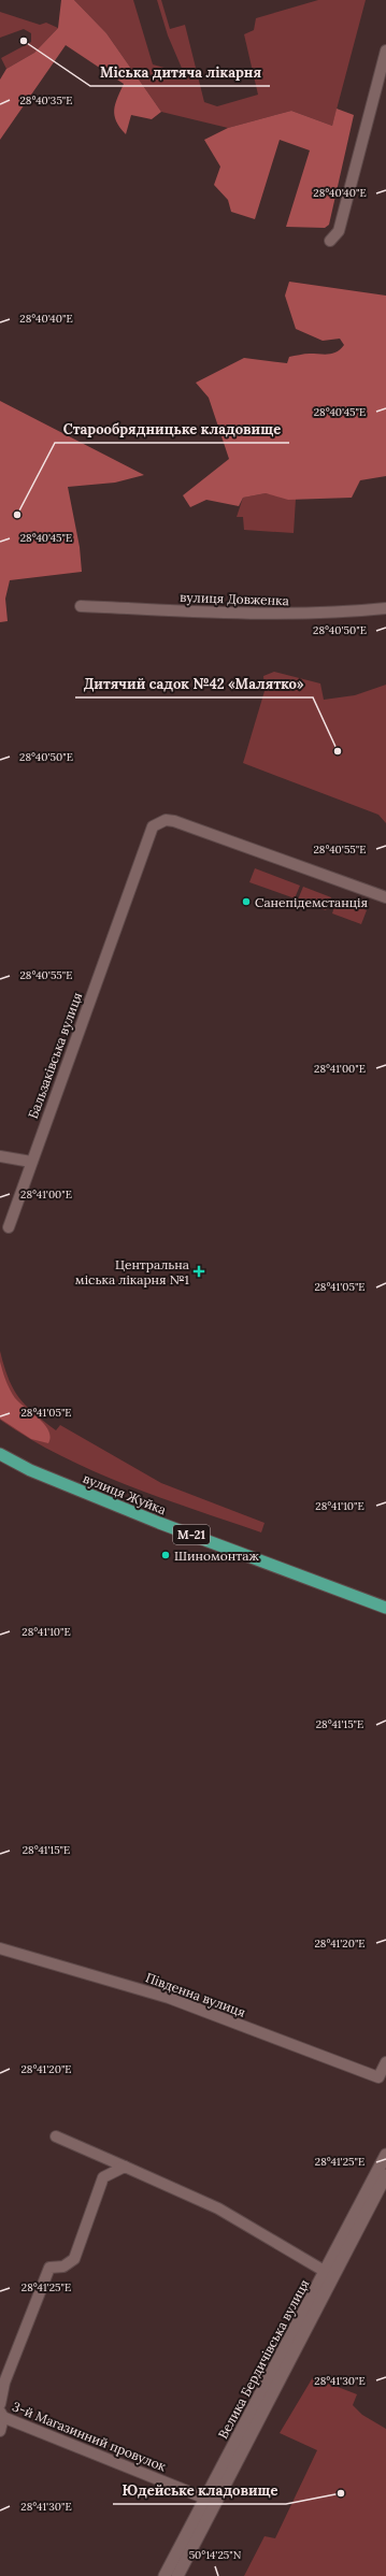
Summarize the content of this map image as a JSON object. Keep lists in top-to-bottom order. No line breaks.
{"streets":{"highway":["вулиця Жуйка","М-21"],"main road":["Велика Бердичівська вулиця"],"street":["вулиця Довженка","Бальзаківська вулиця","Південна вулиця","3-й Магазинний провулок"]},"crossings":[["Велика Бердичівська вулиця","3-й Магазинний провулок"]],"places":{"other":["Міська дитяча лікарня","Старообрядницьке кладовище","Дитячий садок №42 «Малятко»","Санепідемстанція","Шиномонтаж","Юдейське кладовище"],"health":["Центральна міська лікарня №1"]},"coordinates":["28°40'35\"E","28°40'40\"E","28°40'45\"E","28°40'50\"E","28°40'55\"E","28°41'00\"E","28°41'05\"E","28°41'10\"E","28°41'15\"E","28°41'20\"E","28°41'25\"E","28°41'30\"E","50°14'25\"N"]}
